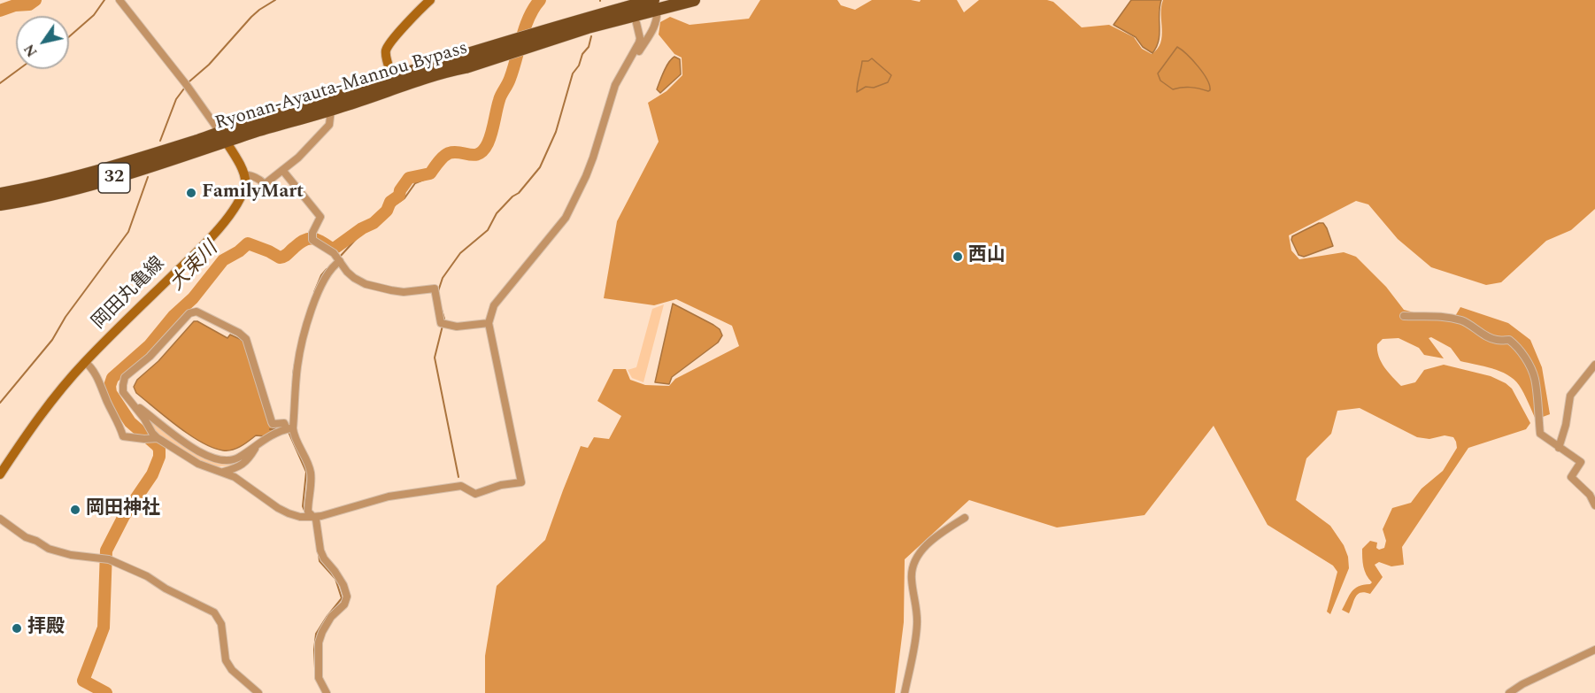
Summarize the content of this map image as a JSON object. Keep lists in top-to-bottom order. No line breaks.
{"streets":{"highway":["Ryonan-Ayauta-Mannou Bypass","32"],"main road":["岡田丸亀線"]},"water":["大束川"],"places":["FamilyMart","西山","岡田神社","拝殿"],"north":"bottom left"}
